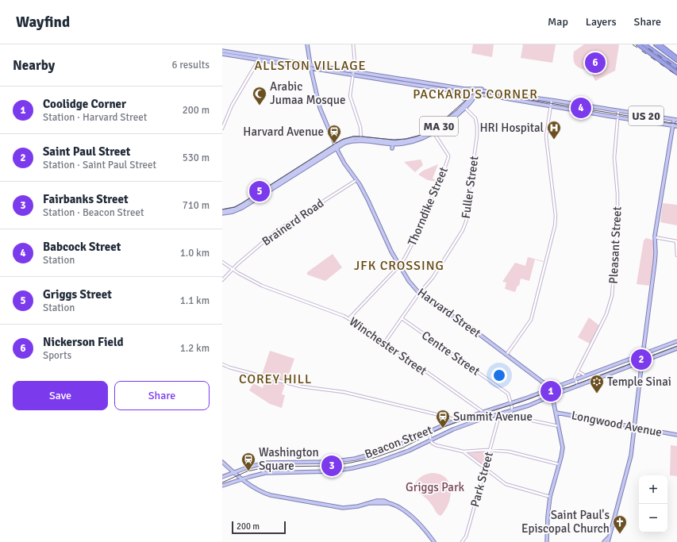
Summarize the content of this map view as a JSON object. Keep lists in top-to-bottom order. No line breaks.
{"streets":{"main road":["US 20","MA 30","Harvard Street","Longwood Avenue","Beacon Street"],"street":["Fuller Street","Thorndike Street","Brainerd Road","Pleasant Street","Winchester Street","Centre Street","Park Street"]},"crossings":[["US 20","MA 30"],["US 20","Pleasant Street"],["MA 30","Fuller Street"],["MA 30","Thorndike Street"],["Fuller Street","Harvard Street"],["Fuller Street","Winchester Street"],["Fuller Street","Centre Street"],["Thorndike Street","Harvard Street"],["Thorndike Street","Winchester Street"],["Brainerd Road","Harvard Street"],["Brainerd Road","Winchester Street"],["Pleasant Street","Beacon Street"],["Harvard Street","Longwood Avenue"],["Harvard Street","Beacon Street"],["Winchester Street","Beacon Street"],["Centre Street","Beacon Street"],["Beacon Street","Park Street"]],"districts":["ALLSTON VILLAGE","PACKARD'S CORNER","JFK CROSSING","COREY HILL"],"parks":["Griggs Park"],"places":{"mosque":["Arabic Jumaa Mosque"],"hospital":["HRI Hospital"],"station":["Harvard Avenue","Summit Avenue","Washington Square"],"synagogue":["Temple Sinai"],"church":["Saint Paul's Episcopal Church"]},"scale_bar":"200 m","page":{"header":"Wayfind","nav":["Map","Layers","Share"],"heading":["Nearby","6 results"],"pins":["6","4","5","2","1","3"],"list":[{"mark":"1","name":"Coolidge Corner","note":"Station · Harvard Street","value":"200 m"},{"mark":"2","name":"Saint Paul Street","note":"Station · Saint Paul Street","value":"530 m"},{"mark":"3","name":"Fairbanks Street","note":"Station · Beacon Street","value":"710 m"},{"mark":"4","name":"Babcock Street","note":"Station","value":"1.0 km"},{"mark":"5","name":"Griggs Street","note":"Station","value":"1.1 km"},{"mark":"6","name":"Nickerson Field","note":"Sports","value":"1.2 km"}],"buttons":["Save","Share"],"map_buttons":["+","−"],"scale":"200 m"}}
